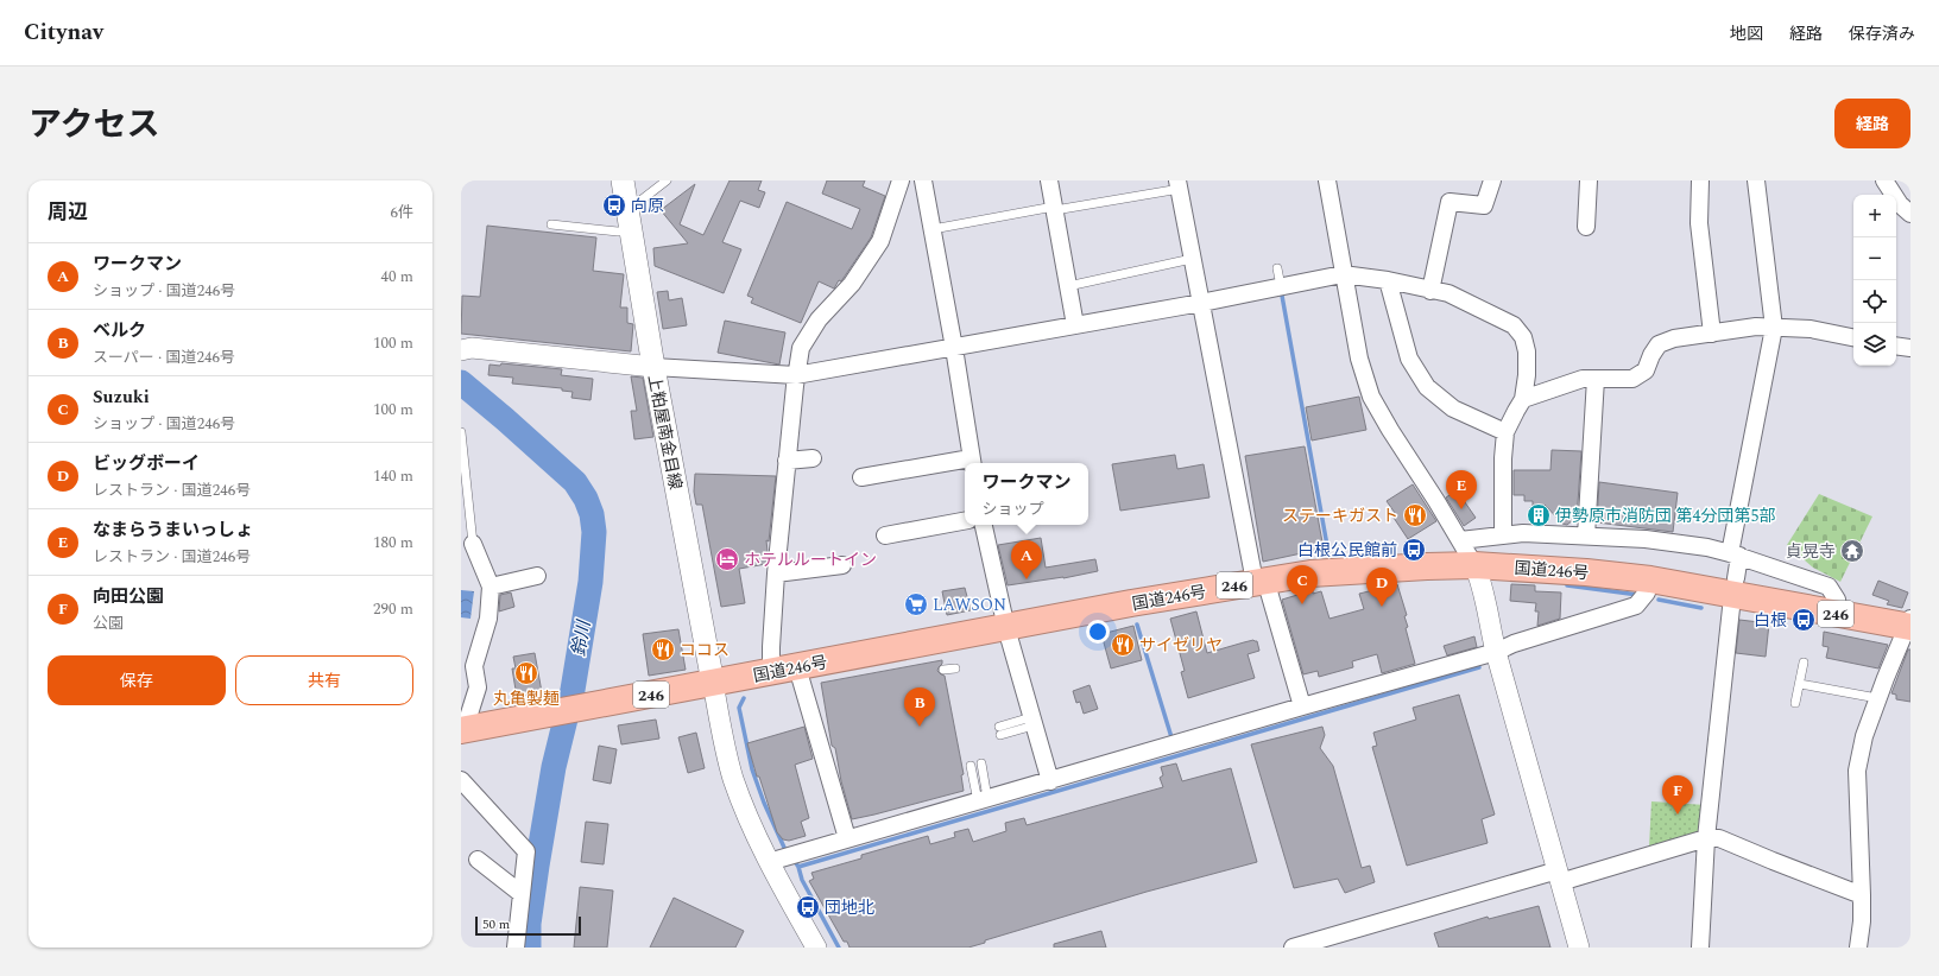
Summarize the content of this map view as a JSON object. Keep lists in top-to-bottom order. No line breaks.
{"streets":{"highway":["国道246号","246"],"main road":["上粕屋南金目線"]},"crossings":[["上粕屋南金目線","国道246号"]],"water":["鈴川"],"places":{"bus stop":["向原","白根公民館前","白根","団地北"],"restaurant":["ステーキガスト","サイゼリヤ","ココス","丸亀製麺"],"building":["伊勢原市消防団 第4分団第5部"],"temple":["貞晃寺"],"hotel":["ホテルルートイン"],"supermarket":["LAWSON"]},"scale_bar":"50 m","page":{"header":"Citynav","nav":["地図","経路","保存済み"],"title":"アクセス","buttons":["経路",["保存","共有"]],"heading":["周辺","6件"],"map_buttons":["+","−"],"list":[{"mark":"A","name":"ワークマン","note":"ショップ · 国道246号","value":"40 m"},{"mark":"B","name":"ベルク","note":"スーパー · 国道246号","value":"100 m"},{"mark":"C","name":"Suzuki","note":"ショップ · 国道246号","value":"100 m"},{"mark":"D","name":"ビッグボーイ","note":"レストラン · 国道246号","value":"140 m"},{"mark":"E","name":"なまらうまいっしょ","note":"レストラン · 国道246号","value":"180 m"},{"mark":"F","name":"向田公園","note":"公園","value":"290 m"}],"popup":["ワークマン","ショップ"],"pins":["E","A","C","D","B","F"],"scale":"50 m"}}
